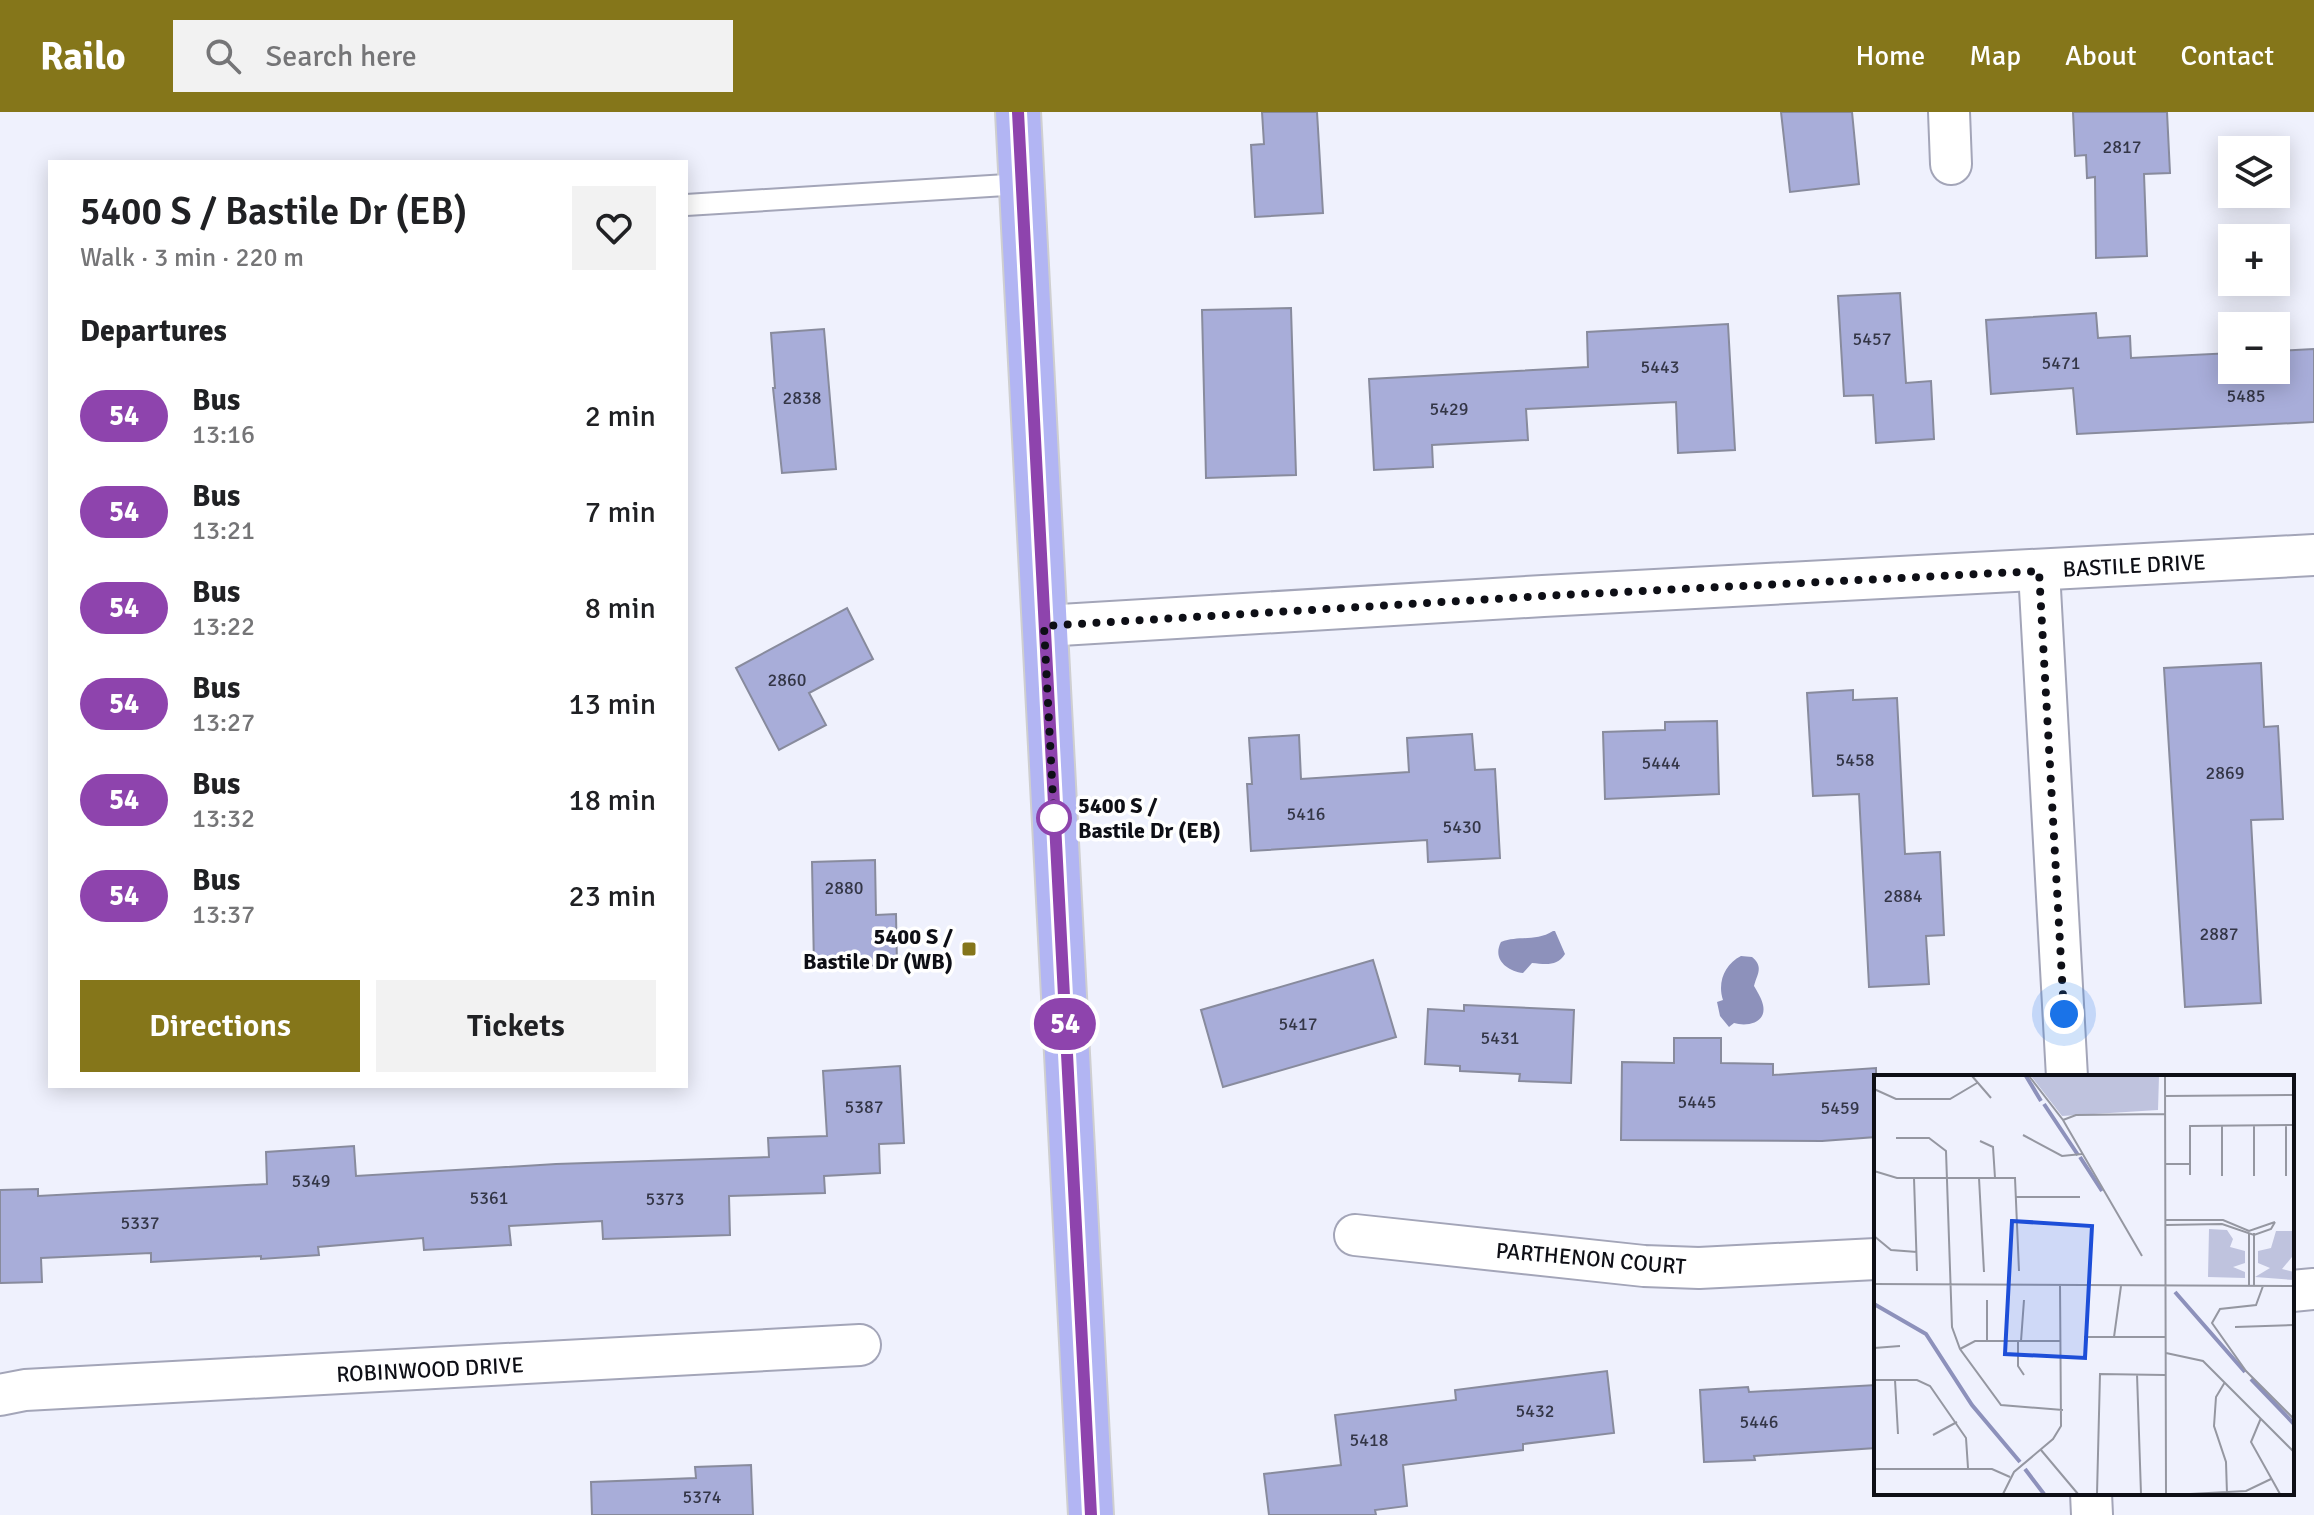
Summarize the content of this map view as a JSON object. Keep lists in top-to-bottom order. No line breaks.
{"streets":{"street":["BASTILE DRIVE","PARTHENON COURT","ROBINWOOD DRIVE"]},"places":{"other":["5400 S / Bastile Dr (EB)"],"transit":["5400 S / Bastile Dr (WB)"]},"lines":["bus line 54"],"house_numbers":["2817","5457","5471","5443","5485","2838","5429","2860","5458","5444","2869","5416","5430","2880","2884","2887","5417","5431","5445","5387","5459","5349","5361","5373","5337","5432","5446","5418","5374"],"page":{"header":"Railo","search":"Search here","nav":["Home","Map","About","Contact"],"on_map":"54","map_buttons":["+","−"],"heading":[["5400 S / Bastile Dr (EB)","Walk · 3 min · 220 m"],"Departures"],"list":[{"mark":"54","name":"Bus","note":"13:16","value":"2 min"},{"mark":"54","name":"Bus","note":"13:21","value":"7 min"},{"mark":"54","name":"Bus","note":"13:22","value":"8 min"},{"mark":"54","name":"Bus","note":"13:27","value":"13 min"},{"mark":"54","name":"Bus","note":"13:32","value":"18 min"},{"mark":"54","name":"Bus","note":"13:37","value":"23 min"}],"buttons":["Directions","Tickets"]}}
